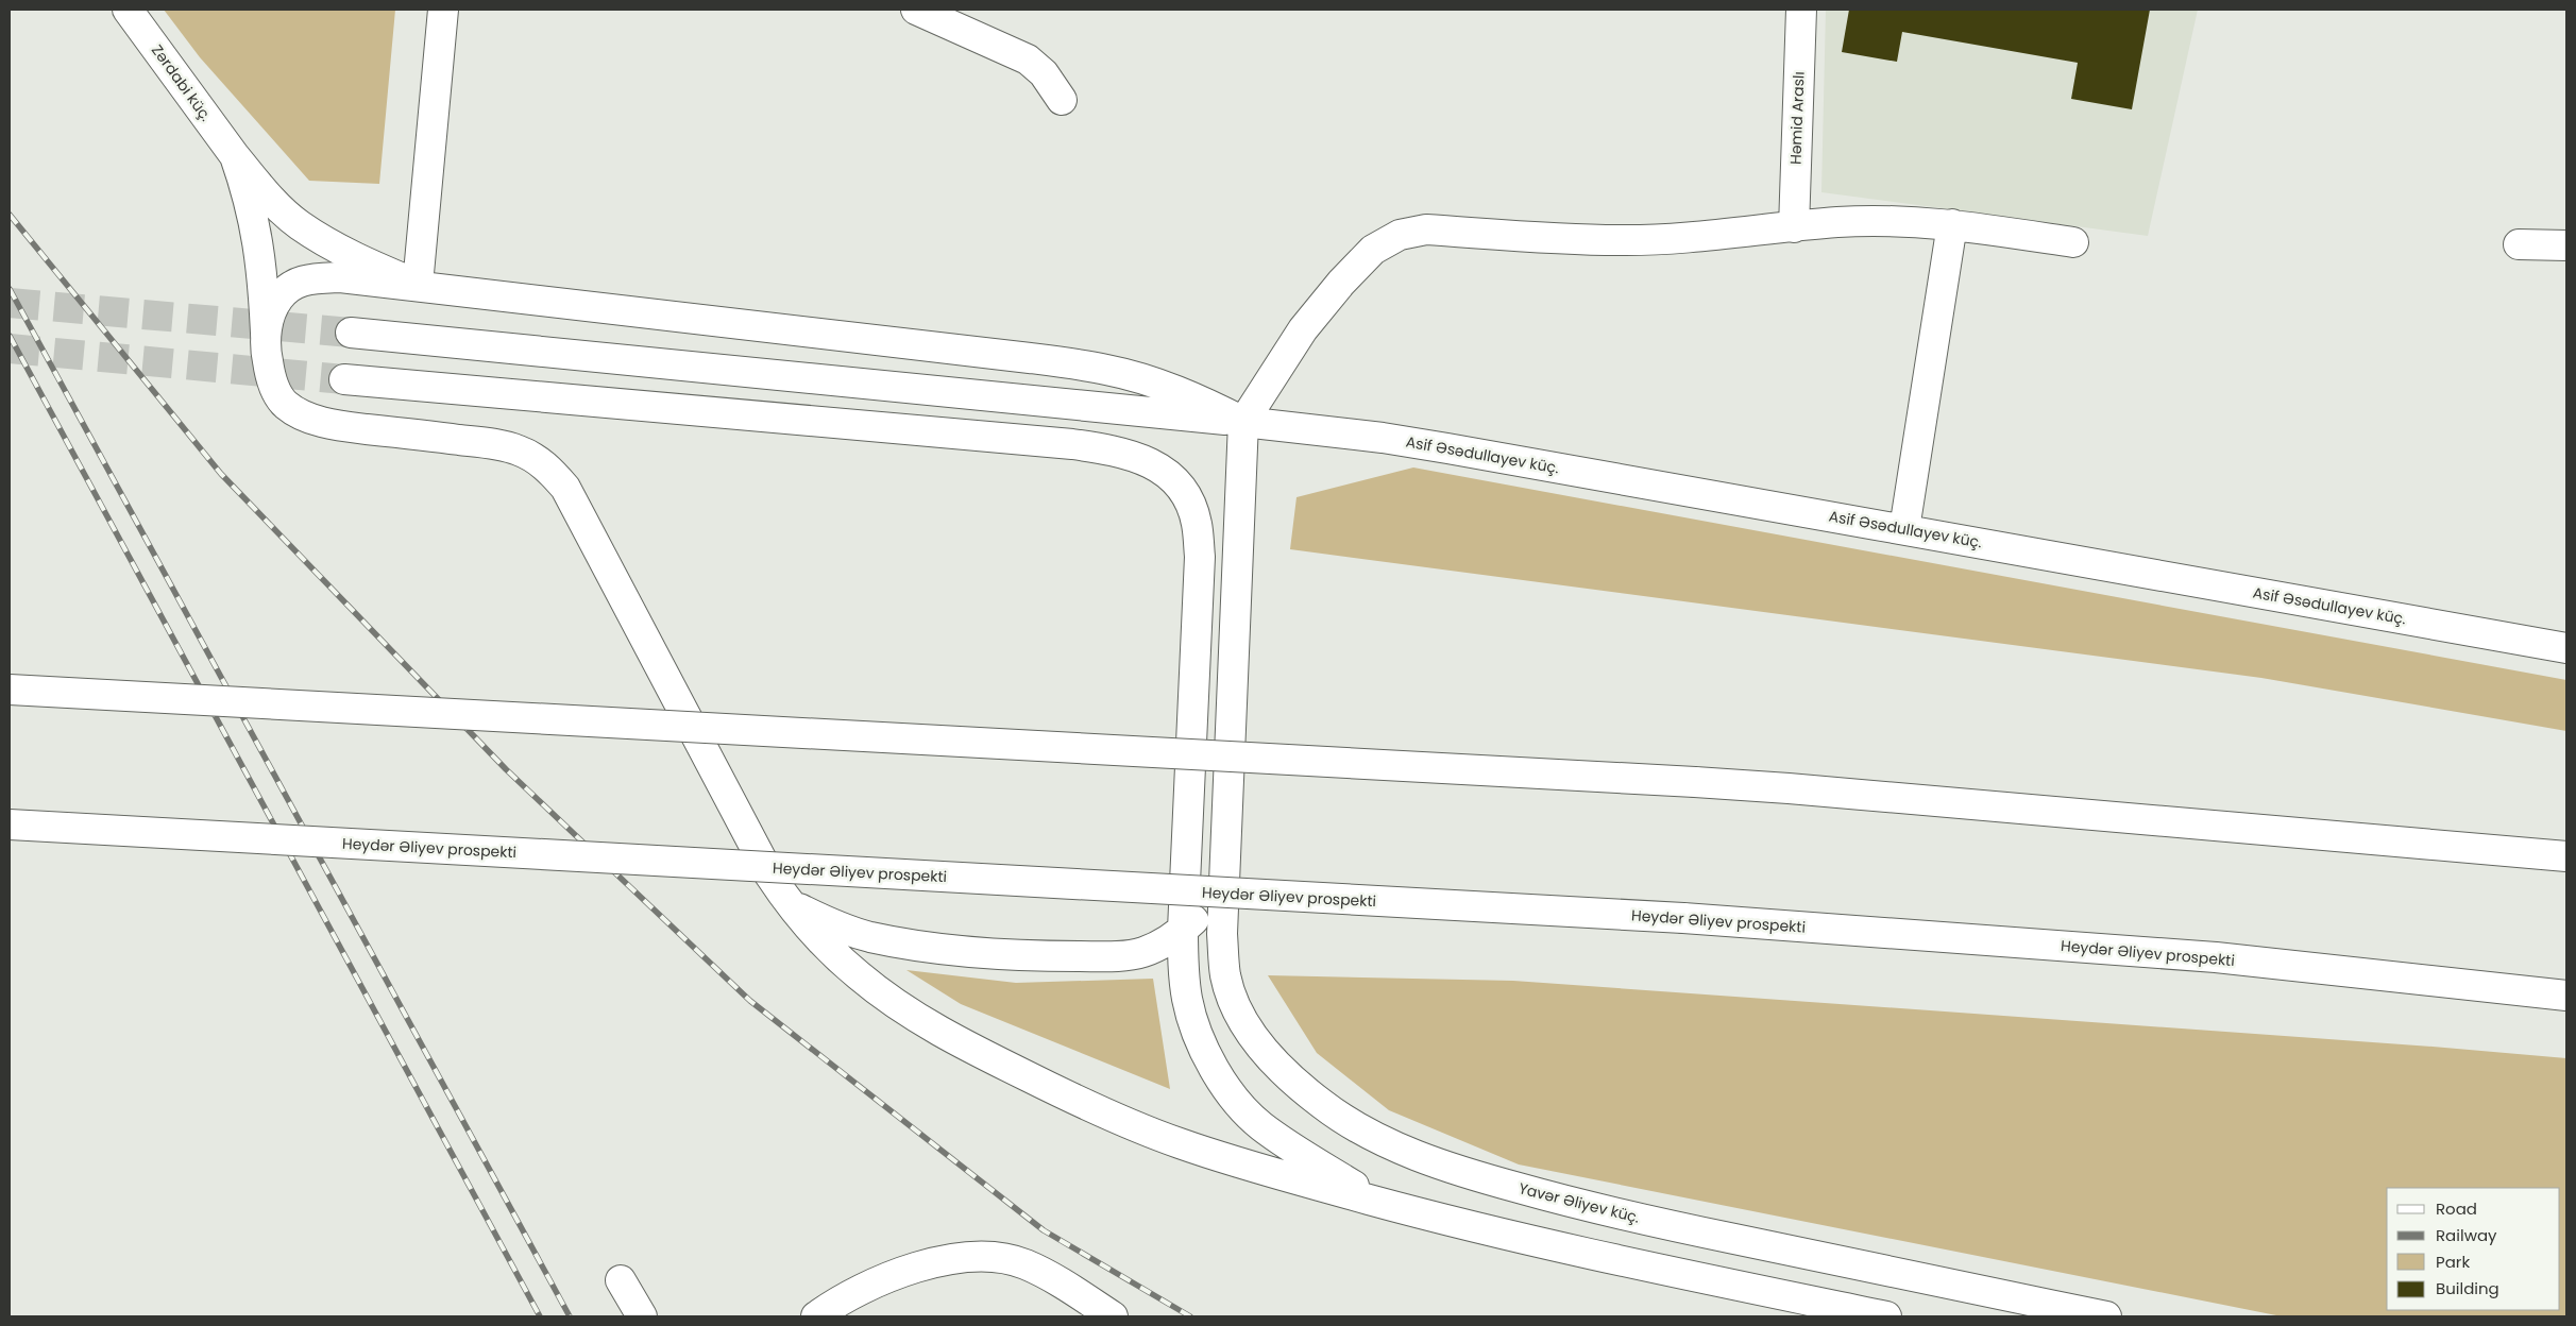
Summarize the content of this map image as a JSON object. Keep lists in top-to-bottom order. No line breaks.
{"streets":{"main road":["Zərdabi küç.","Həmid Araslı","Asif Əsədullayev küç.","Heydər Əliyev prospekti","Yavər Əliyev küç."]},"crossings":[["Asif Əsədullayev küç.","Yavər Əliyev küç."]],"legend":["Road","Railway","Park","Building"]}
